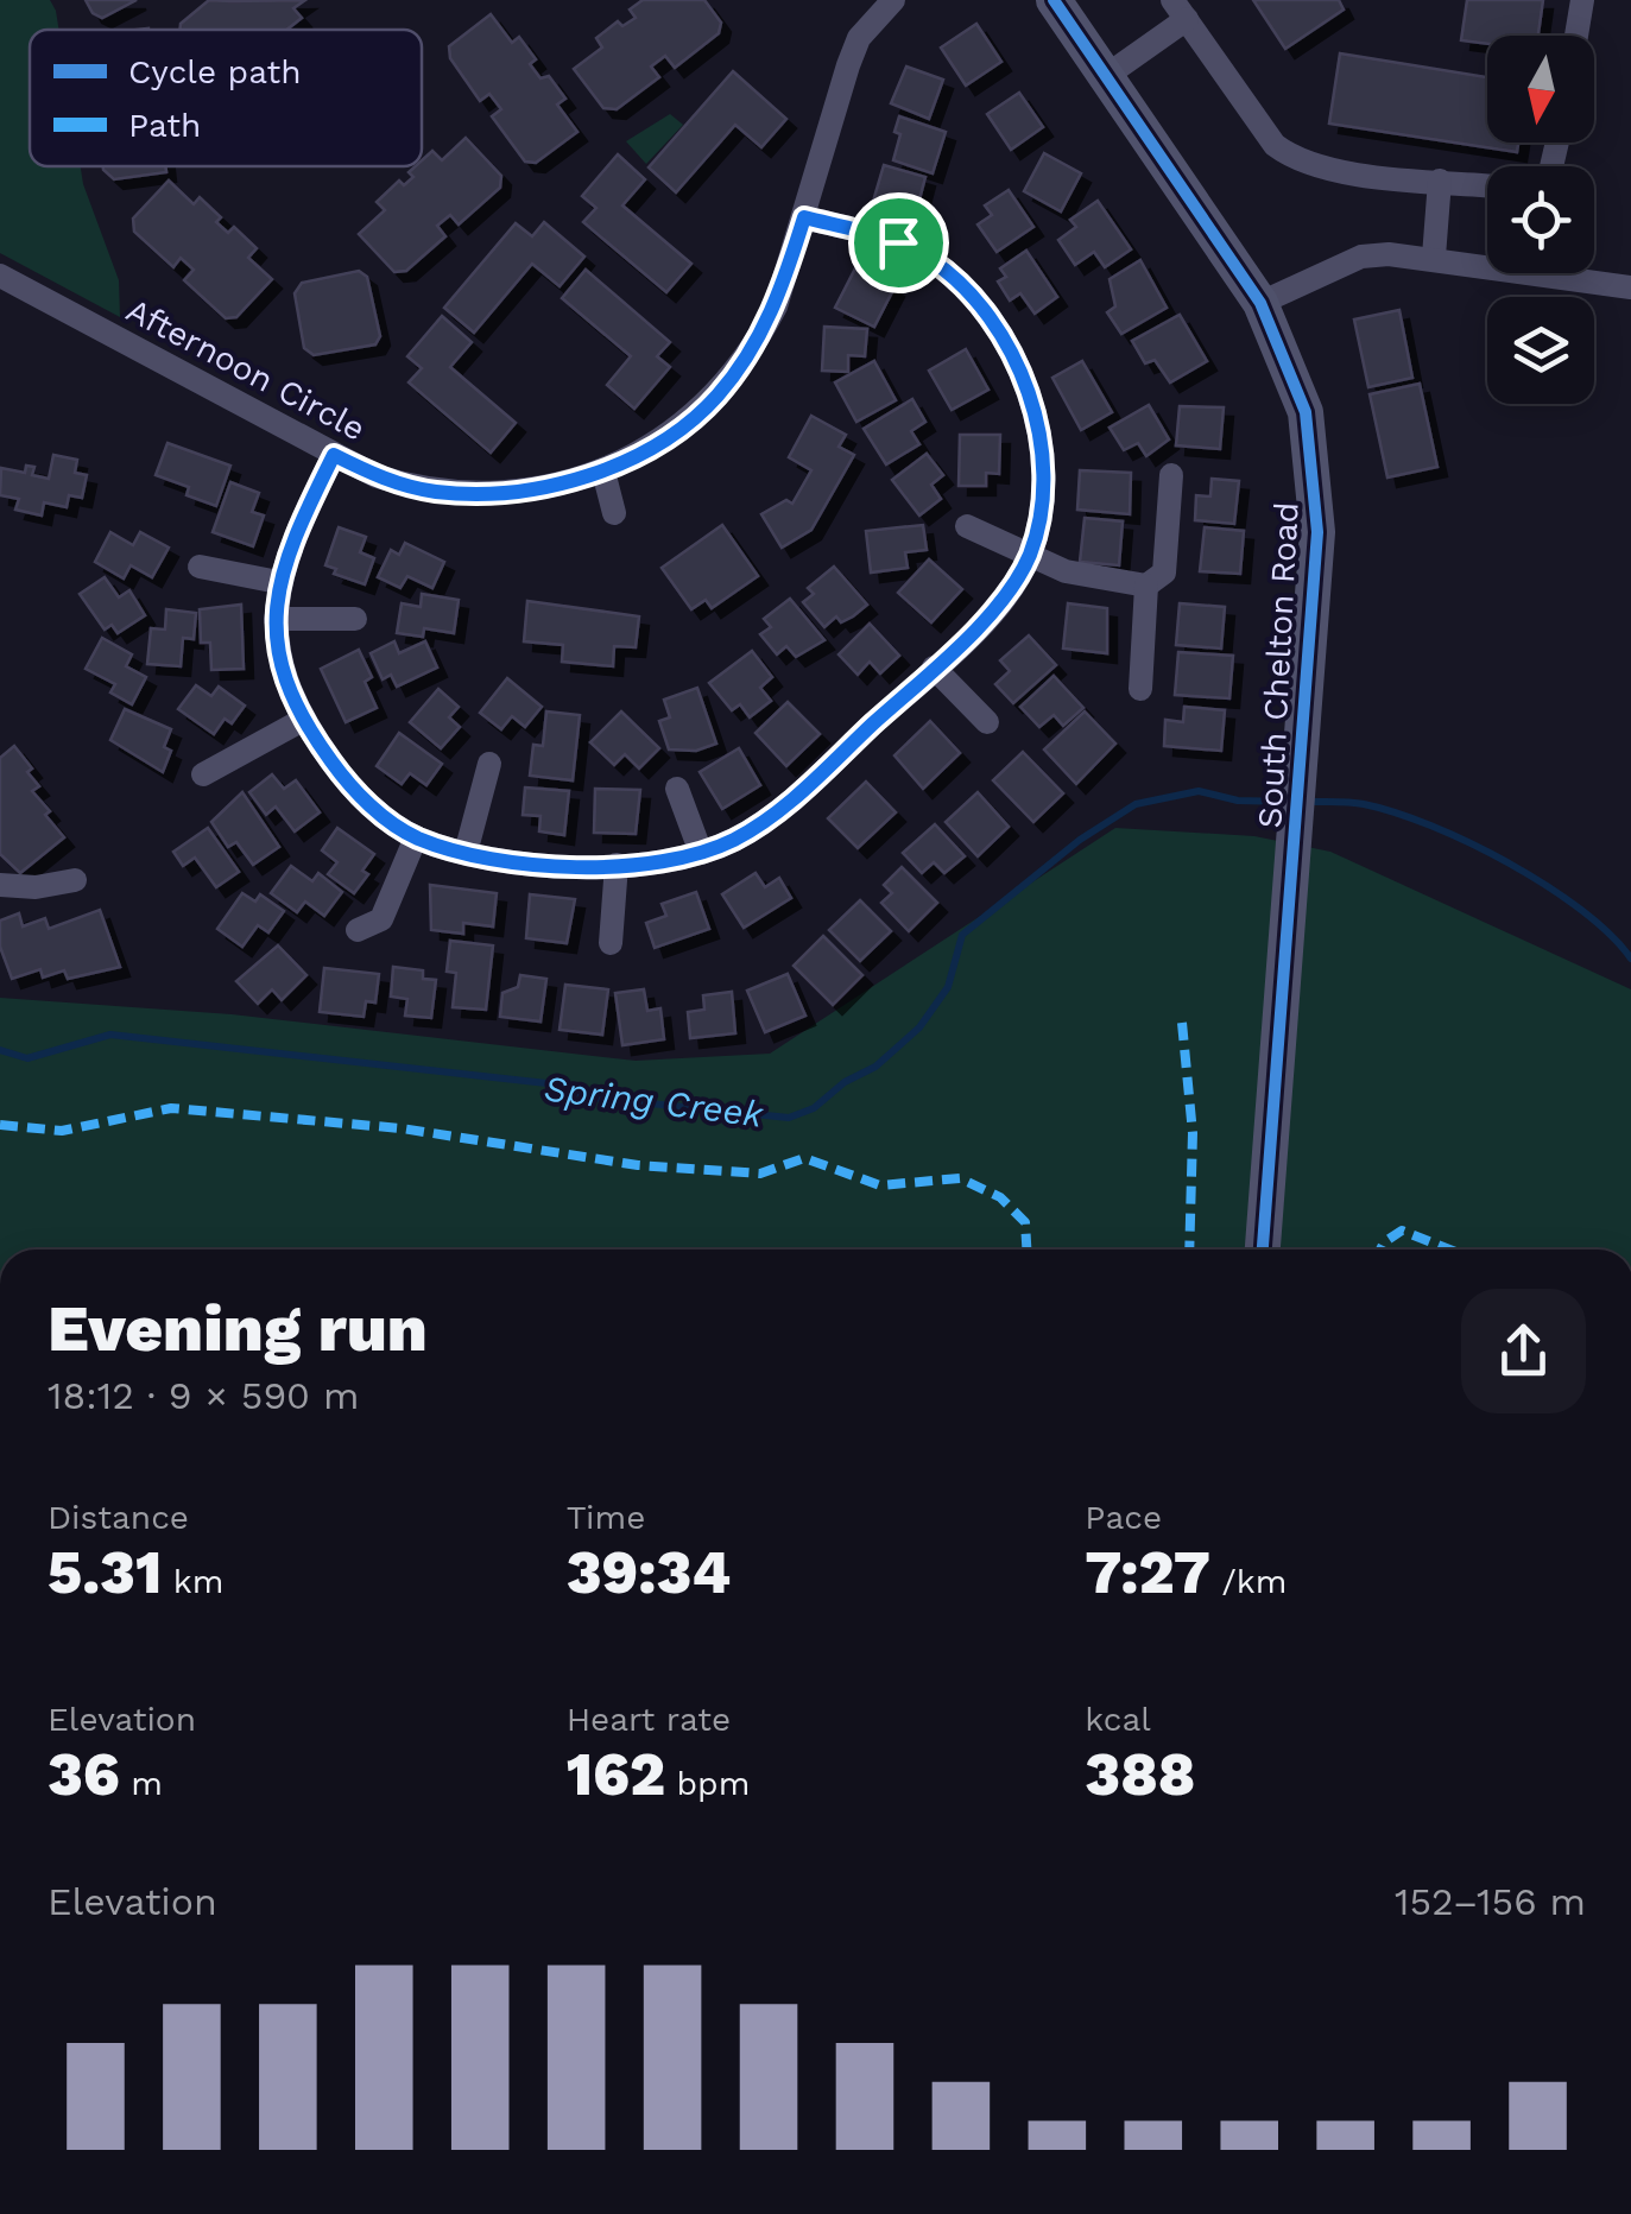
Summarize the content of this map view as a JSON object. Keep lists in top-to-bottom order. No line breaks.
{"streets":{"main road":["South Chelton Road"],"street":["Afternoon Circle"]},"water":["Spring Creek"],"legend":["Cycle path","Path"],"north":"bottom","page":{"heading":["Evening run","18:12 · 9 × 590 m"],"stats":[["Distance","5.31 km"],["Time","39:34"],["Pace","7:27 /km"],["Elevation","36 m"],["Heart rate","162 bpm"],["kcal","388"]],"chart":["Elevation","152–156 m"]}}
